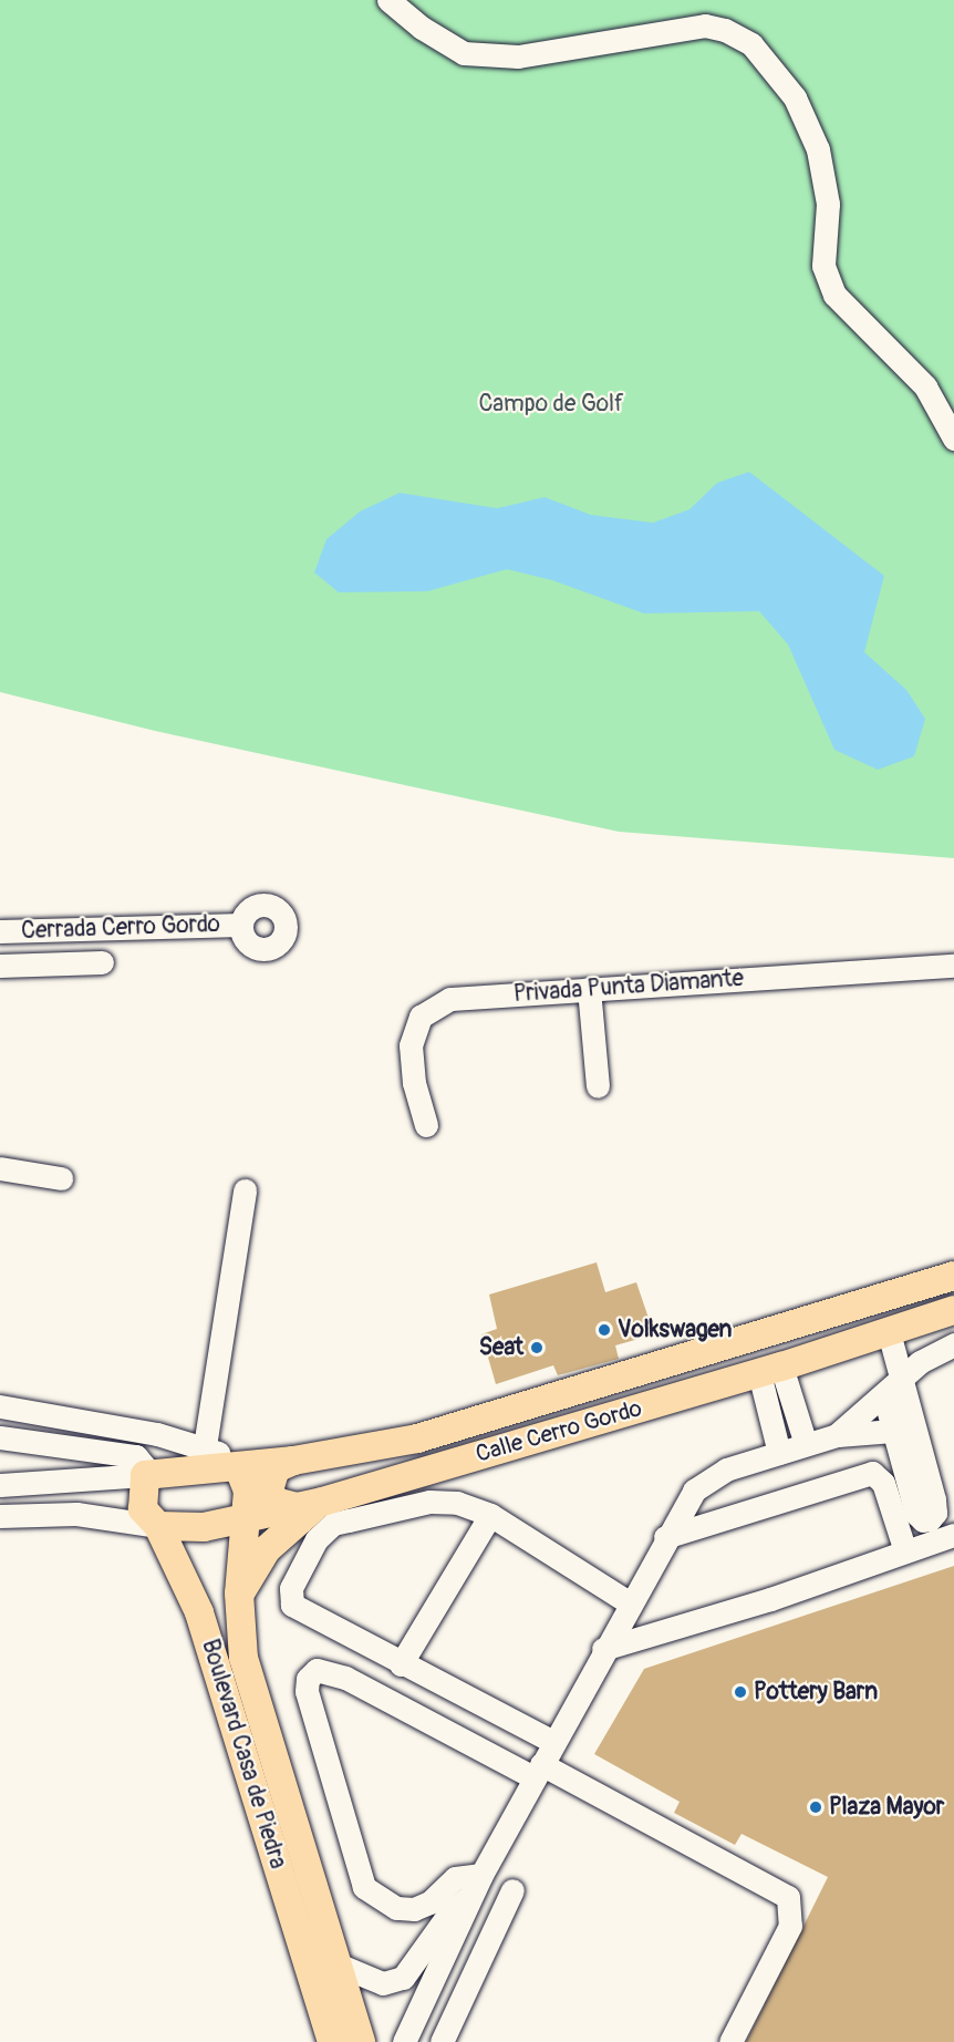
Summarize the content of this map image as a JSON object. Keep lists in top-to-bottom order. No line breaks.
{"streets":{"main road":["Calle Cerro Gordo","Boulevard Casa de Piedra"],"street":["Cerrada Cerro Gordo","Privada Punta Diamante"]},"crossings":[["Calle Cerro Gordo","Boulevard Casa de Piedra"]],"parks":["Campo de Golf"],"places":["Volkswagen","Seat","Pottery Barn","Plaza Mayor"]}
